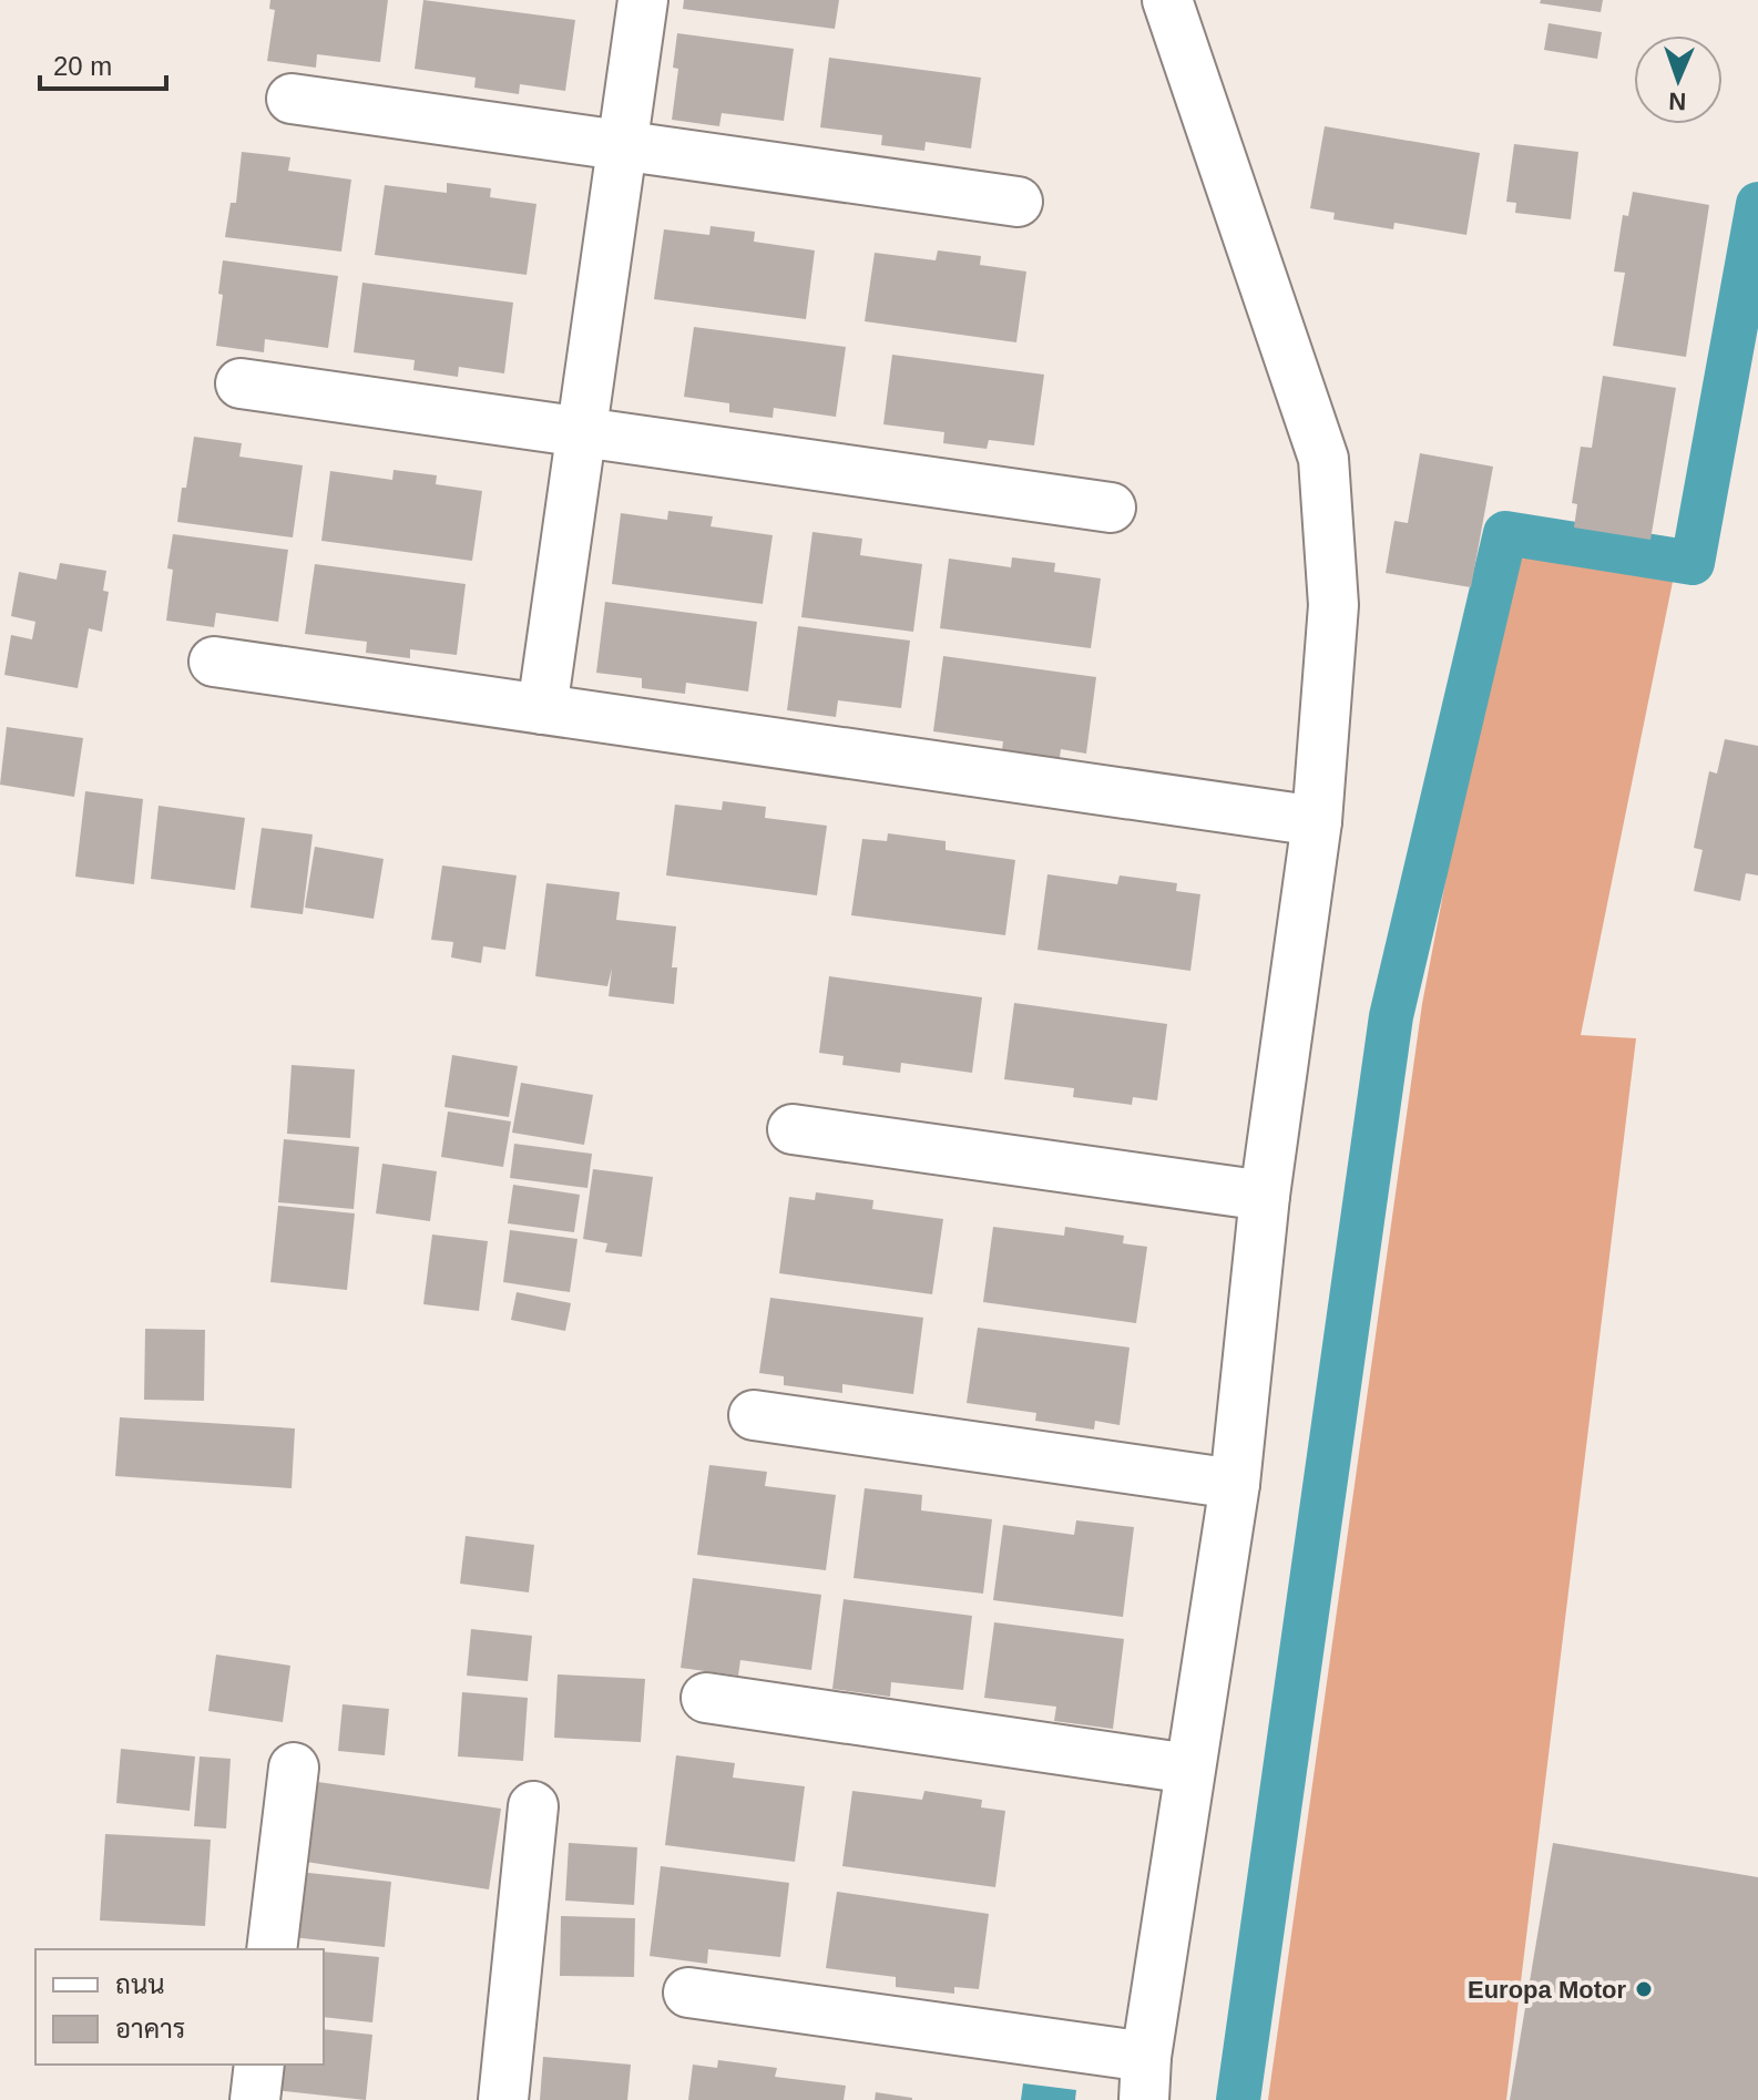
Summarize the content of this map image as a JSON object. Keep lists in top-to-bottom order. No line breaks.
{"places":["Europa Motor"],"legend":["ถนน","อาคาร"],"scale_bar":"20 m","north":"bottom"}
